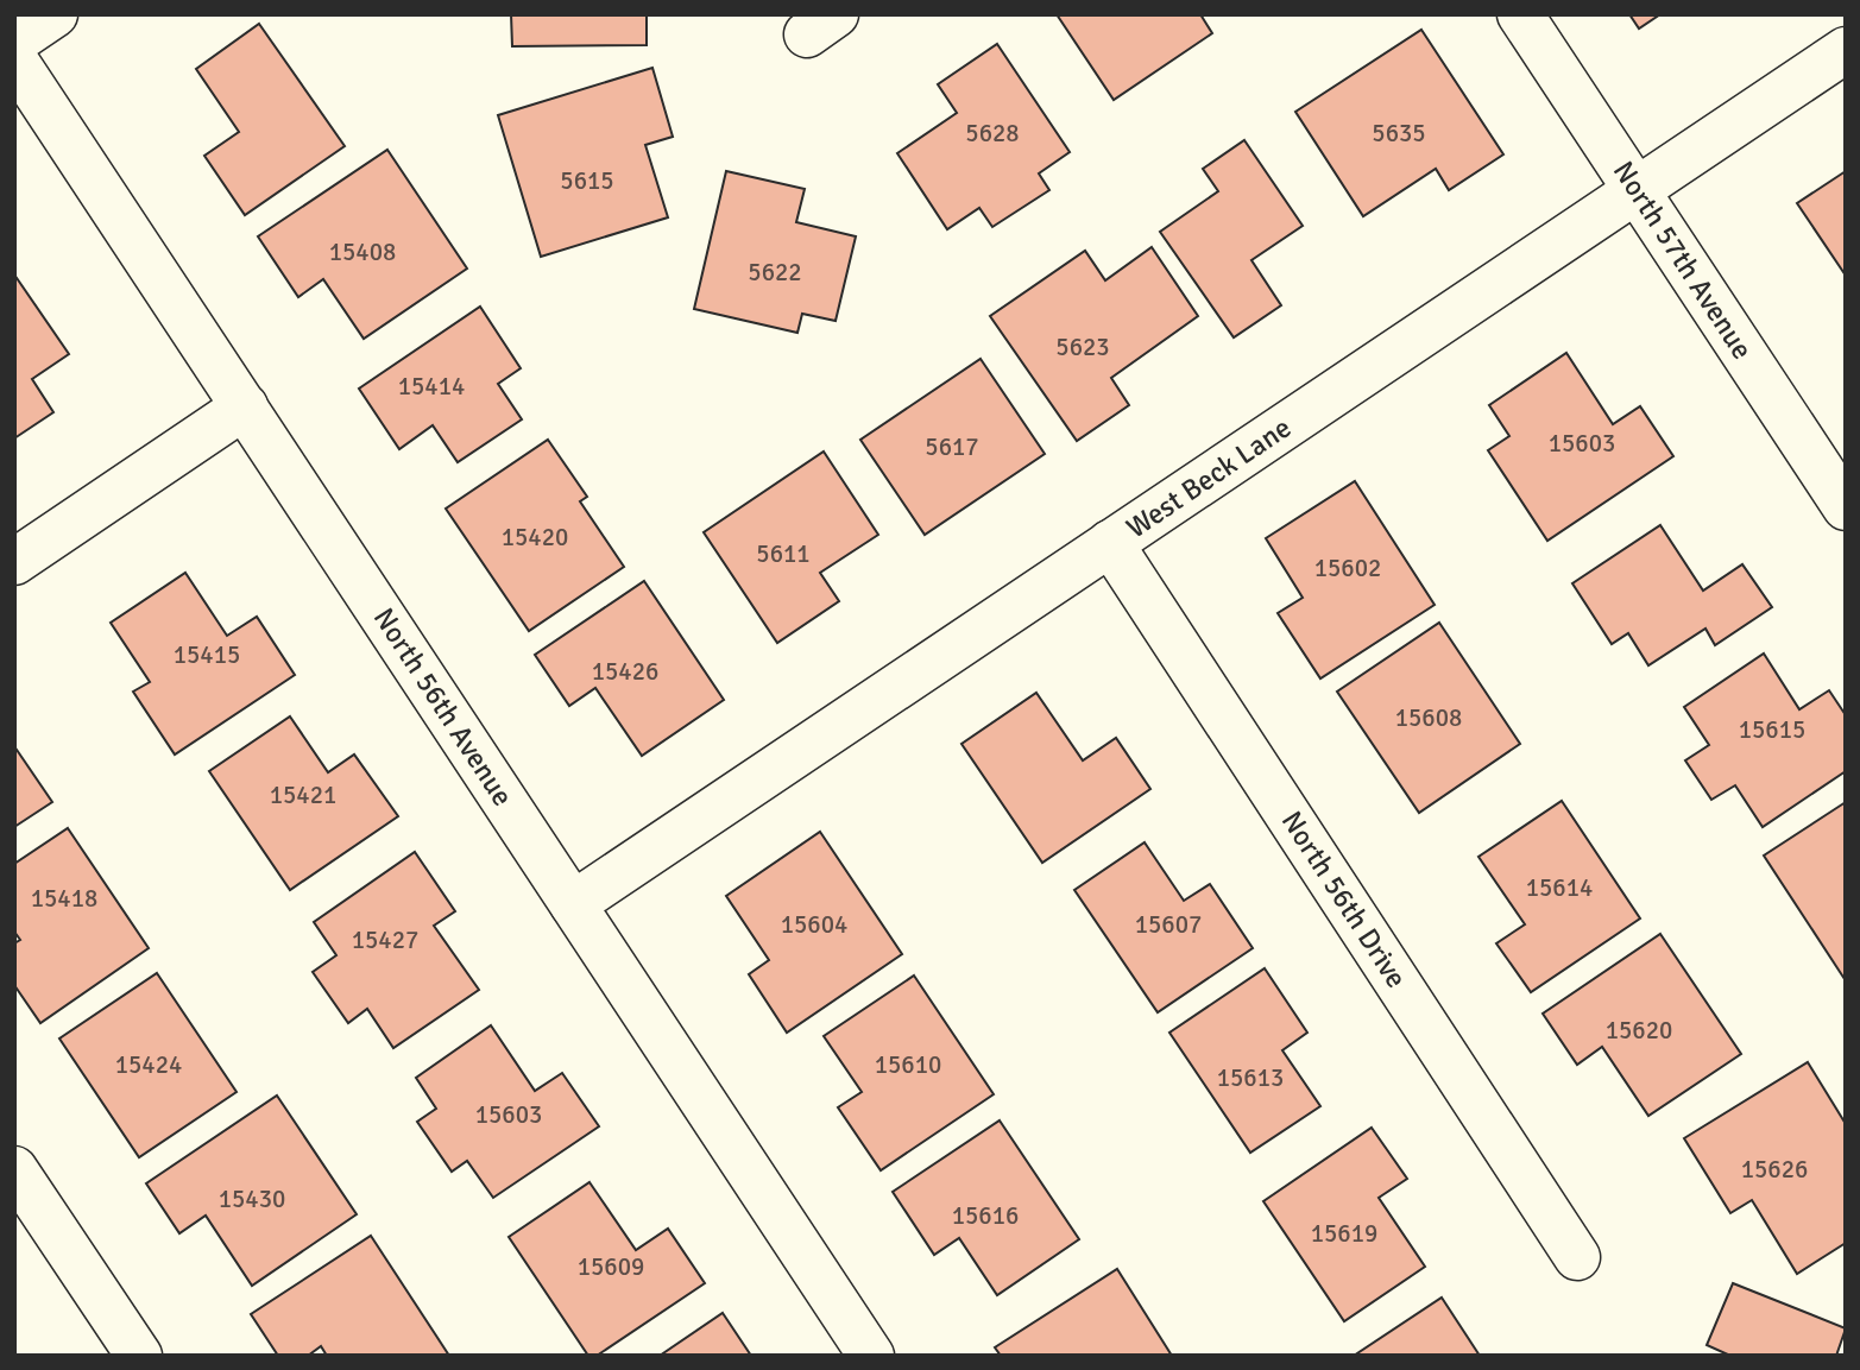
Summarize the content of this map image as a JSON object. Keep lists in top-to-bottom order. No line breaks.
{"streets":{"street":["North 57th Avenue","West Beck Lane","North 56th Avenue","North 56th Drive"]},"crossings":[["North 57th Avenue","West Beck Lane"],["West Beck Lane","North 56th Avenue"],["West Beck Lane","North 56th Drive"]],"house_numbers":["5628","5635","5615","15408","5622","5623","15414","15603","5617","15420","5611","15602","15415","15426","15608","15615","15421","15614","15418","15604","15607","15427","15620","15424","15610","15613","15603","15626","15430","15616","15619","15609"]}
